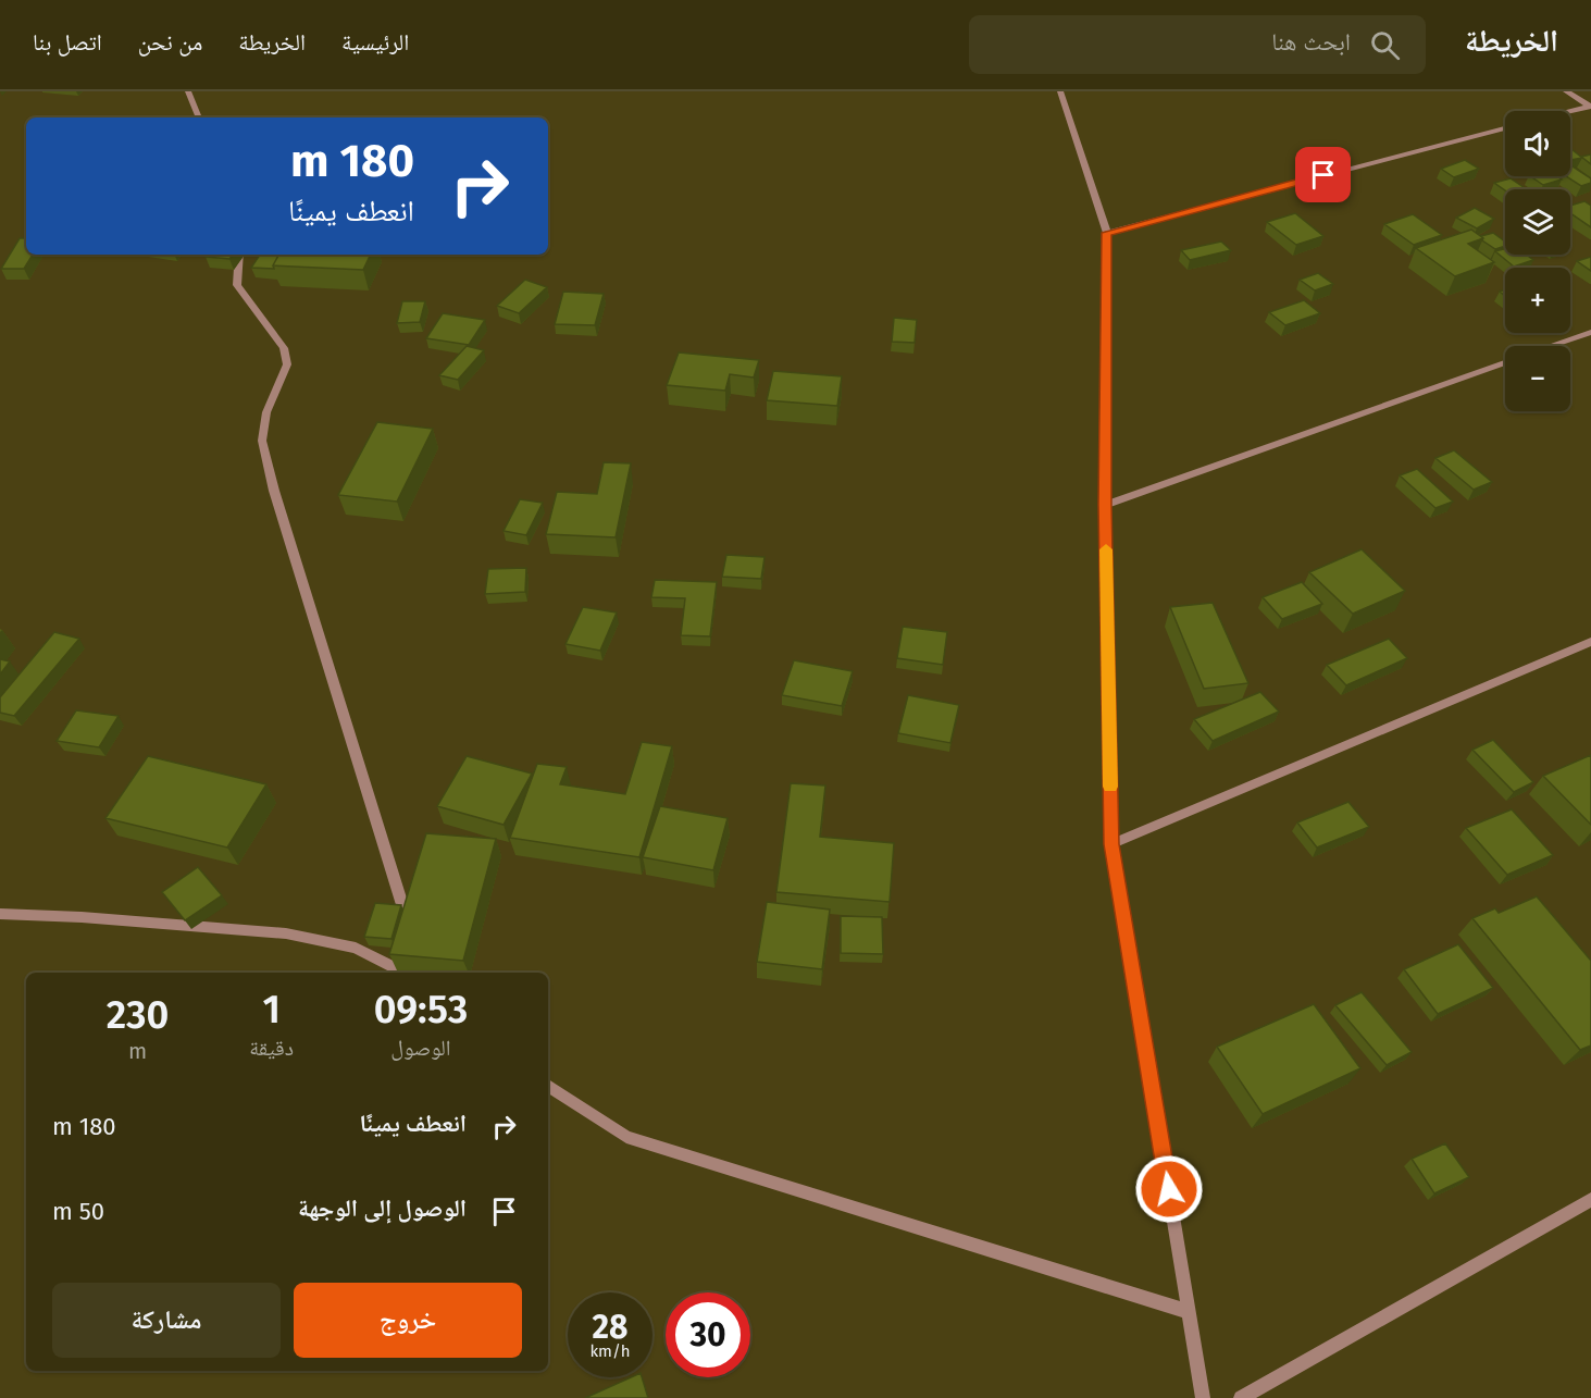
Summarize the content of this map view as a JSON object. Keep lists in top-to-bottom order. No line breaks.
{"page":{"header":"الخريطة","search":"ابحث هنا","nav":["الرئيسية","الخريطة","من نحن","اتصل بنا"],"map_buttons":["+","−"],"turn":["180 m","انعطف يمينًا"],"eta":["09:53","الوصول","1","دقيقة","230","m"],"list":[{"name":"انعطف يمينًا","value":"180 m"},{"name":"الوصول إلى الوجهة","value":"50 m"}],"buttons":["خروج","مشاركة"],"speed":"28 km/h","limit":"30"}}
